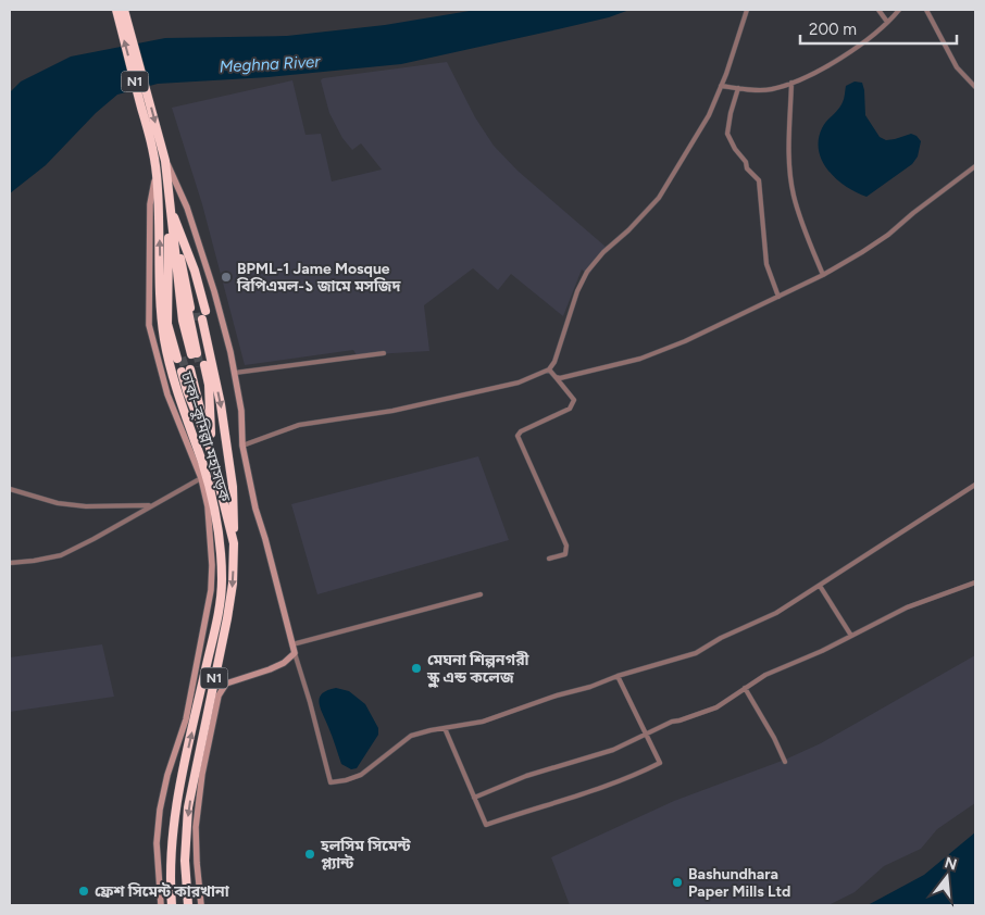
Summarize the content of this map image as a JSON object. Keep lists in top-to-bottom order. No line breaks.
{"streets":{"highway":["N1","ঢাকা–কুমিল্লা মহাসড়ক"]},"water":["Meghna River"],"places":["BPML-1 Jame Mosque বিপিএমল-১ জামে মসজিদ","মেঘনা শিল্পনগরী স্কুল এন্ড কলেজ","হলসিম সিমেন্ট প্ল্যান্ট","Bashundhara Paper Mills Ltd","ফ্রেশ সিমেন্ট কারখানা"],"scale_bar":"200 m","north":"top"}
